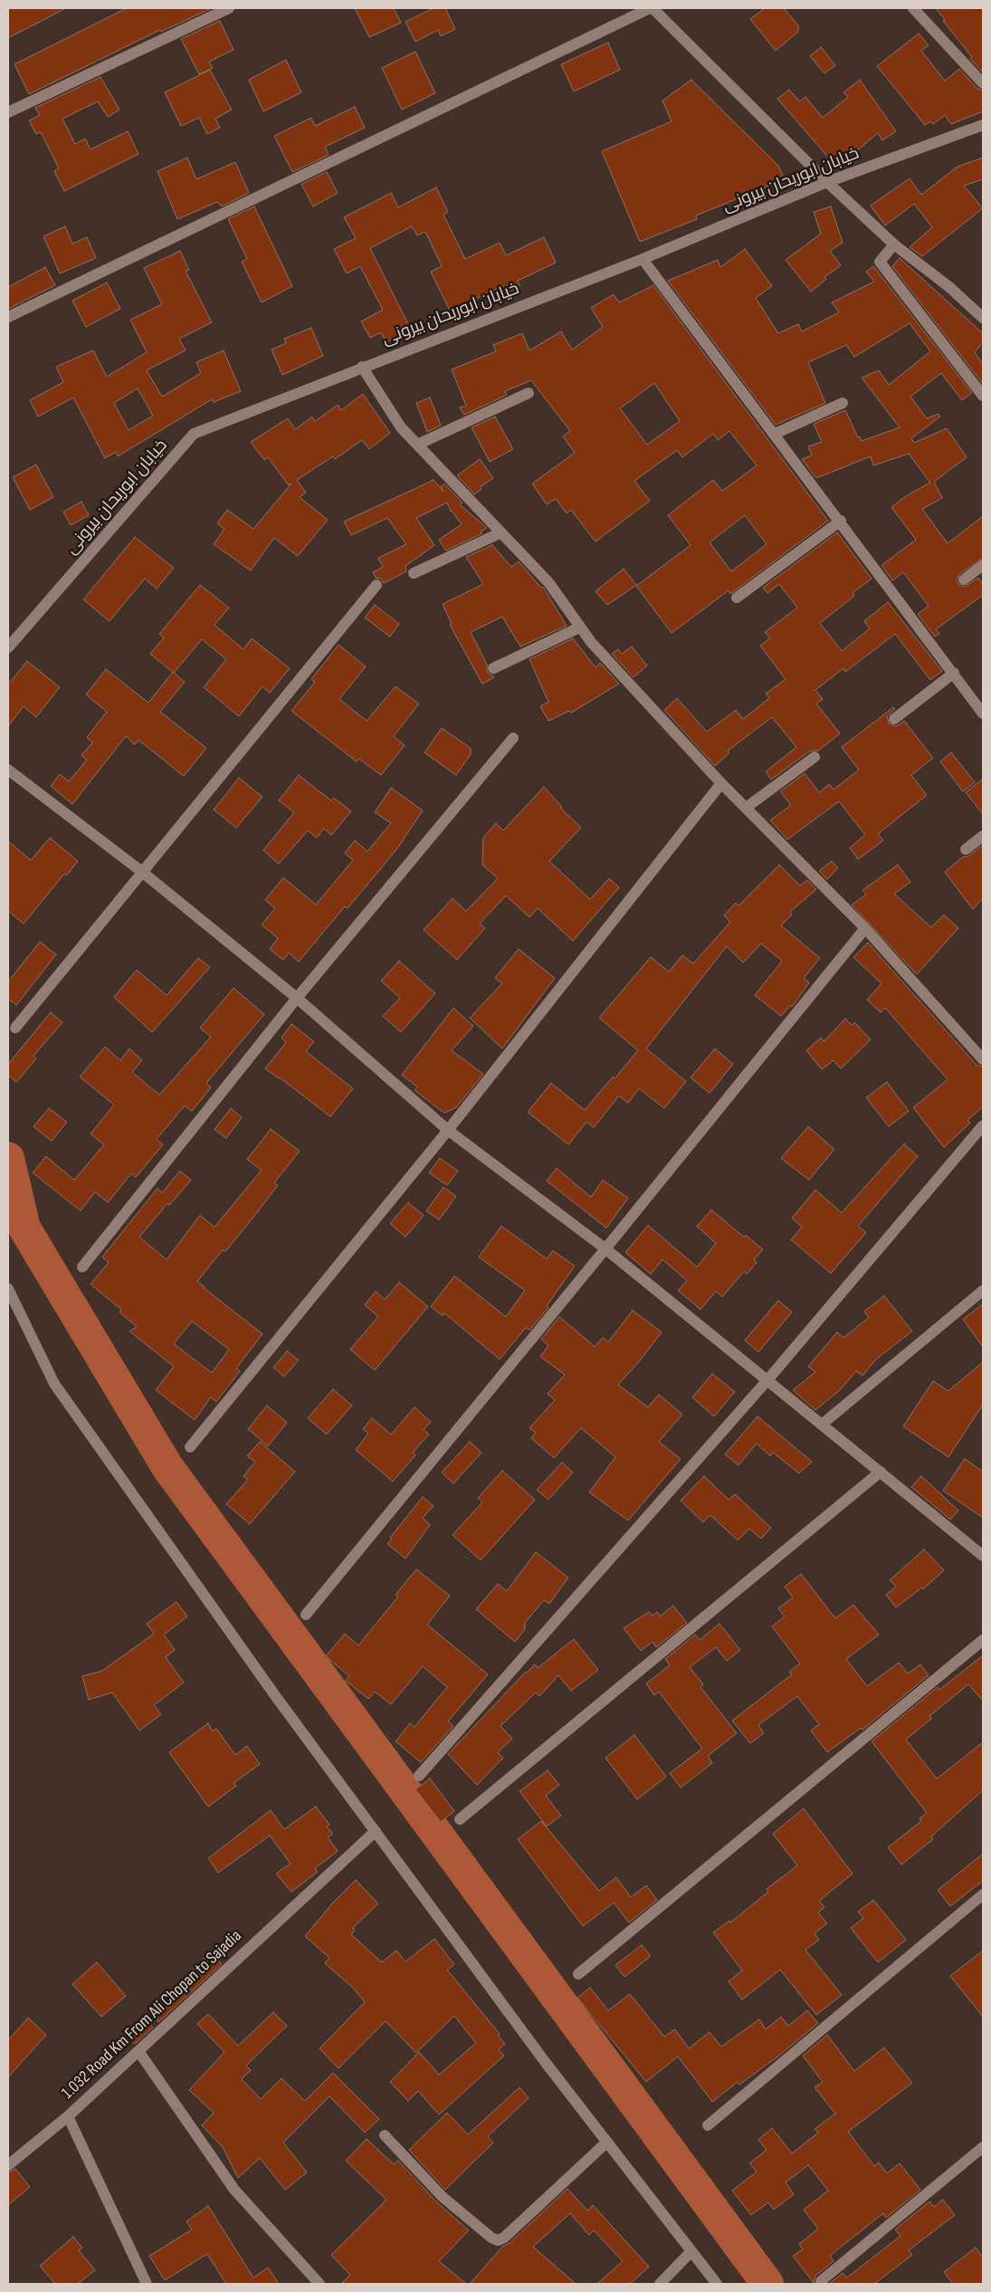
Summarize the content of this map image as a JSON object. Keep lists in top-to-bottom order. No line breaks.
{"streets":{"street":["خیابان ابوریحان بیرونی","1.032 Road Km From Ali Chopan to Sajadia"]}}
